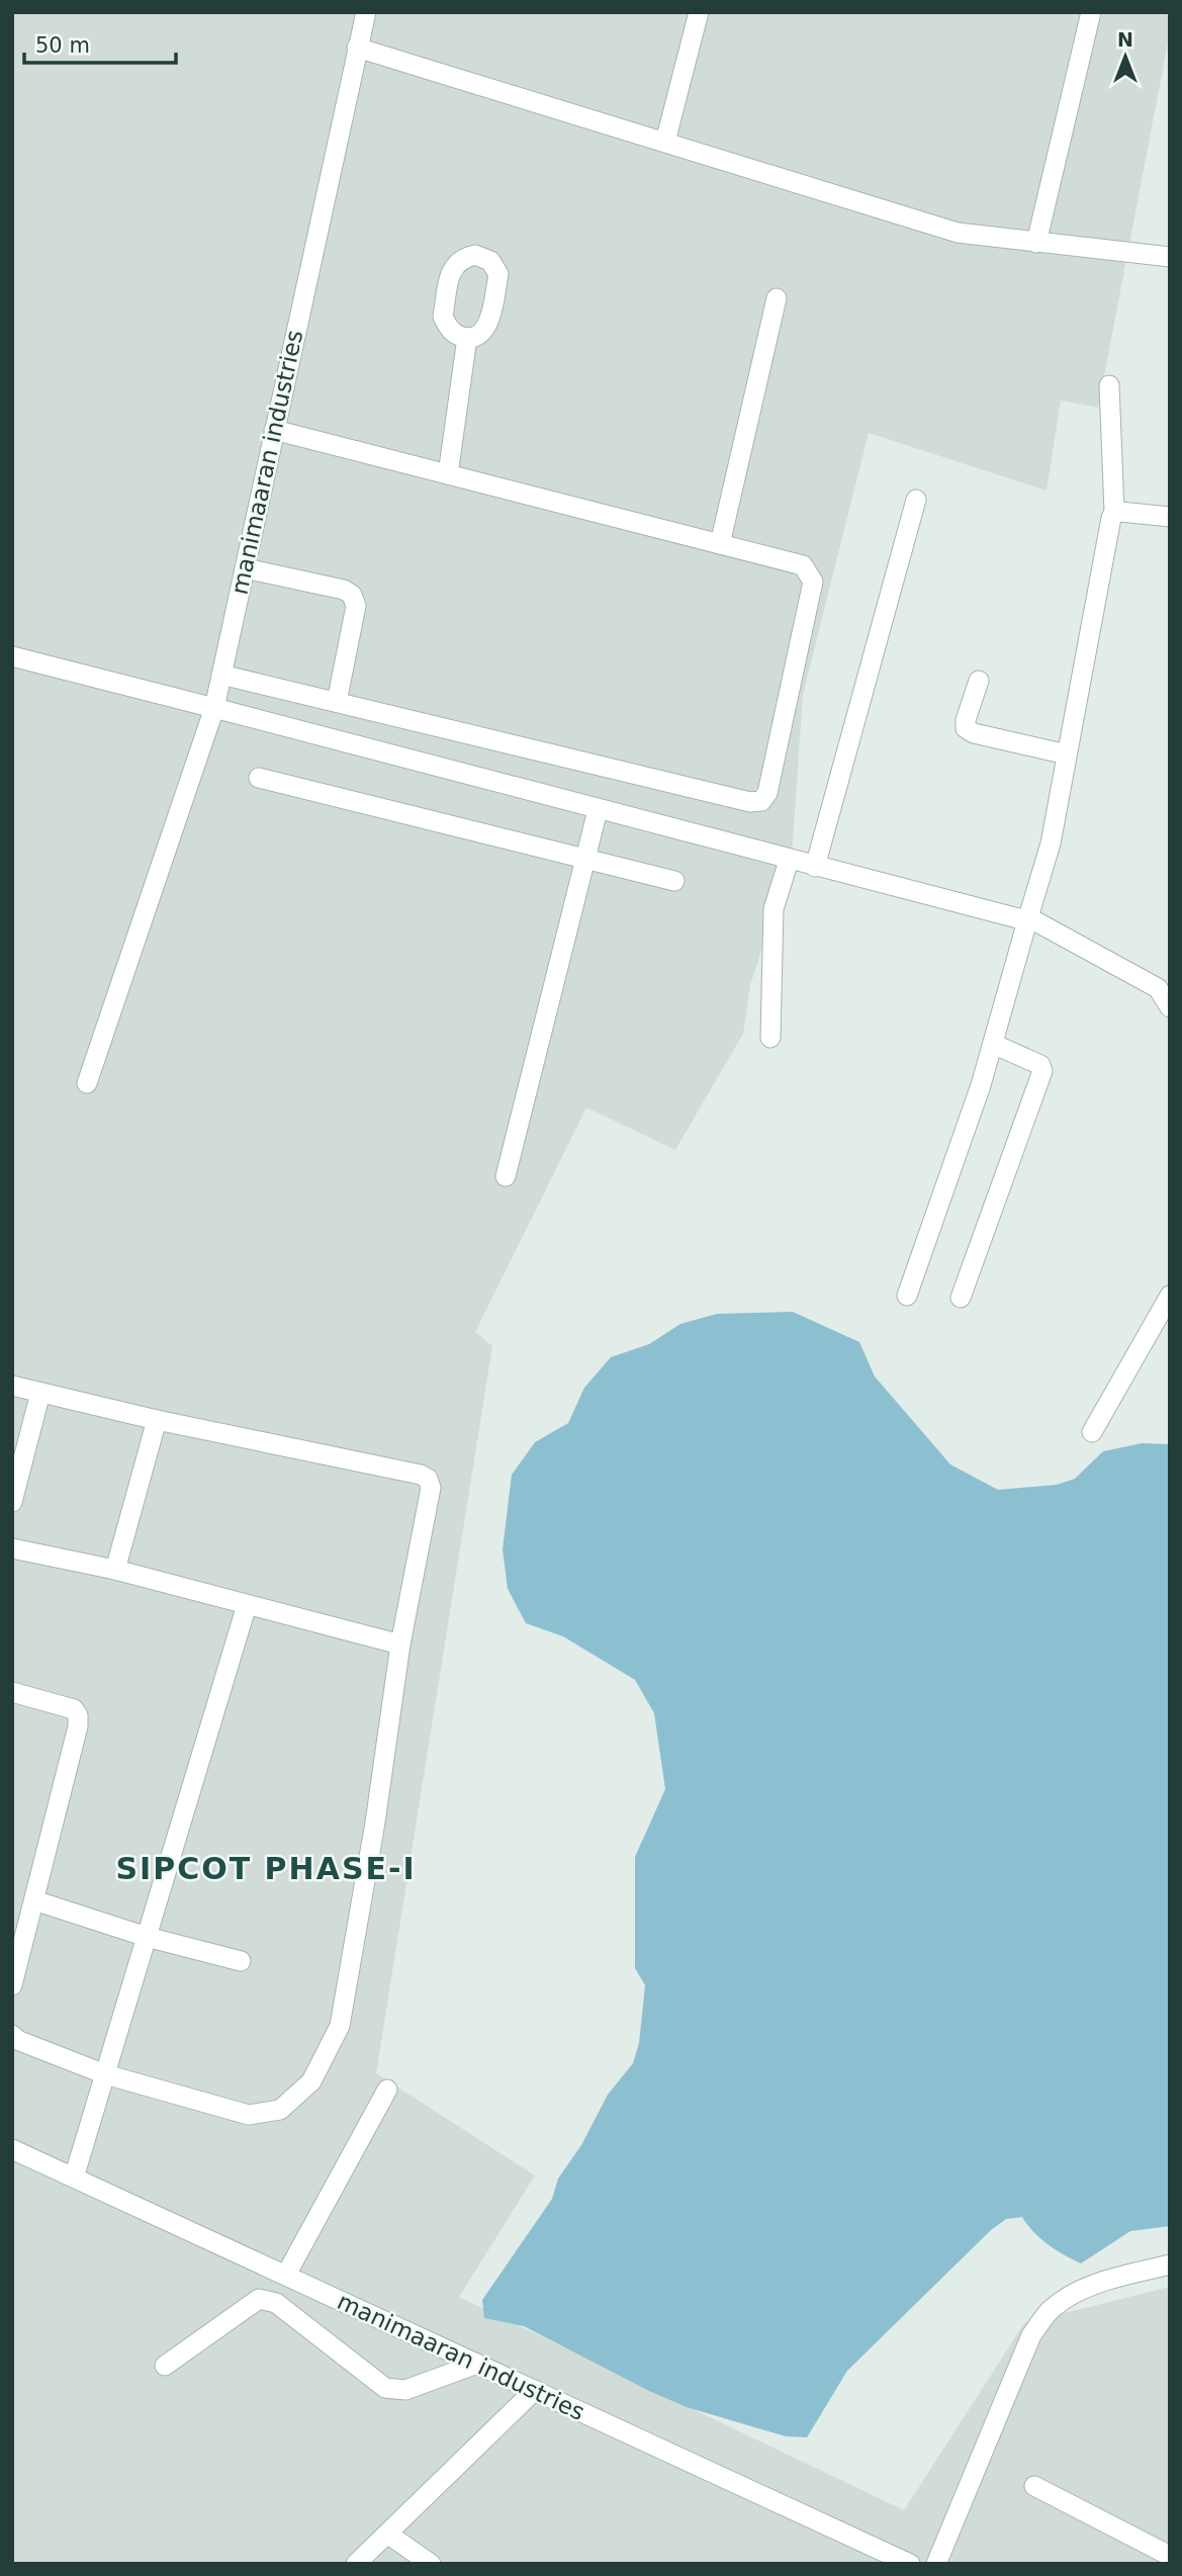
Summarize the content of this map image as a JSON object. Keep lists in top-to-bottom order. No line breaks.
{"streets":{"street":["manimaaran industries"]},"districts":["SIPCOT PHASE-I"],"scale_bar":"50 m","north":"top"}
